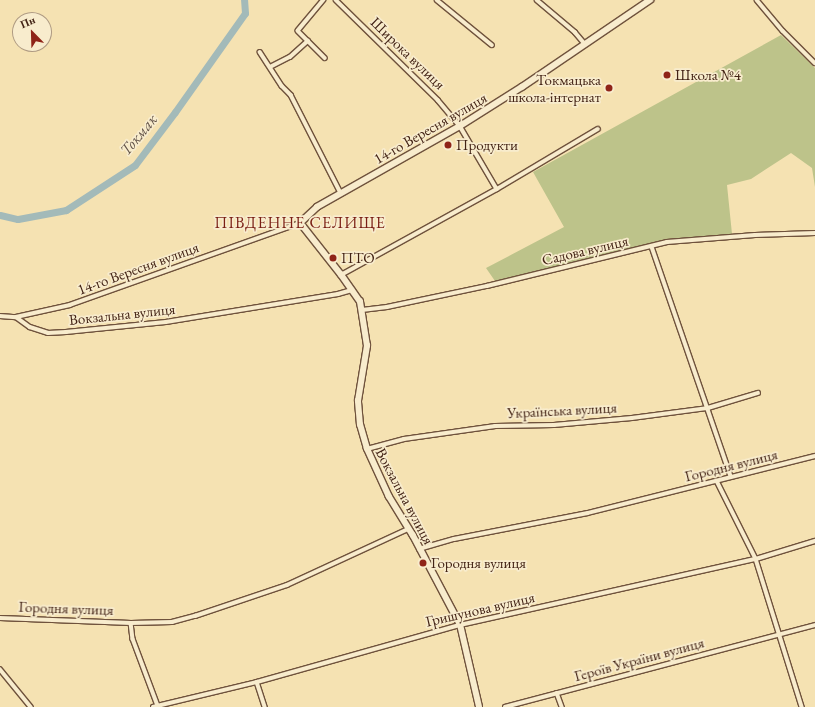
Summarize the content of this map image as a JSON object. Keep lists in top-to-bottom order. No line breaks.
{"streets":{"street":["Широка вулиця","14-го Вересня вулиця","Садова вулиця","Вокзальна вулиця","Українська вулиця","Городня вулиця","Гришунова вулиця","Героїв України вулиця"]},"crossings":[["Широка вулиця","14-го Вересня вулиця"],["14-го Вересня вулиця","Вокзальна вулиця"],["Садова вулиця","Вокзальна вулиця"],["Вокзальна вулиця","Українська вулиця"],["Вокзальна вулиця","Городня вулиця"],["Вокзальна вулиця","Гришунова вулиця"],["Городня вулиця","Гришунова вулиця"]],"districts":["ПІВДЕННЕ СЕЛИЩЕ"],"water":["Токмак"],"places":["Школа №4","Токмацька школа-інтернат","Продукти","ПТО","Городня вулиця"],"north":"top left"}
